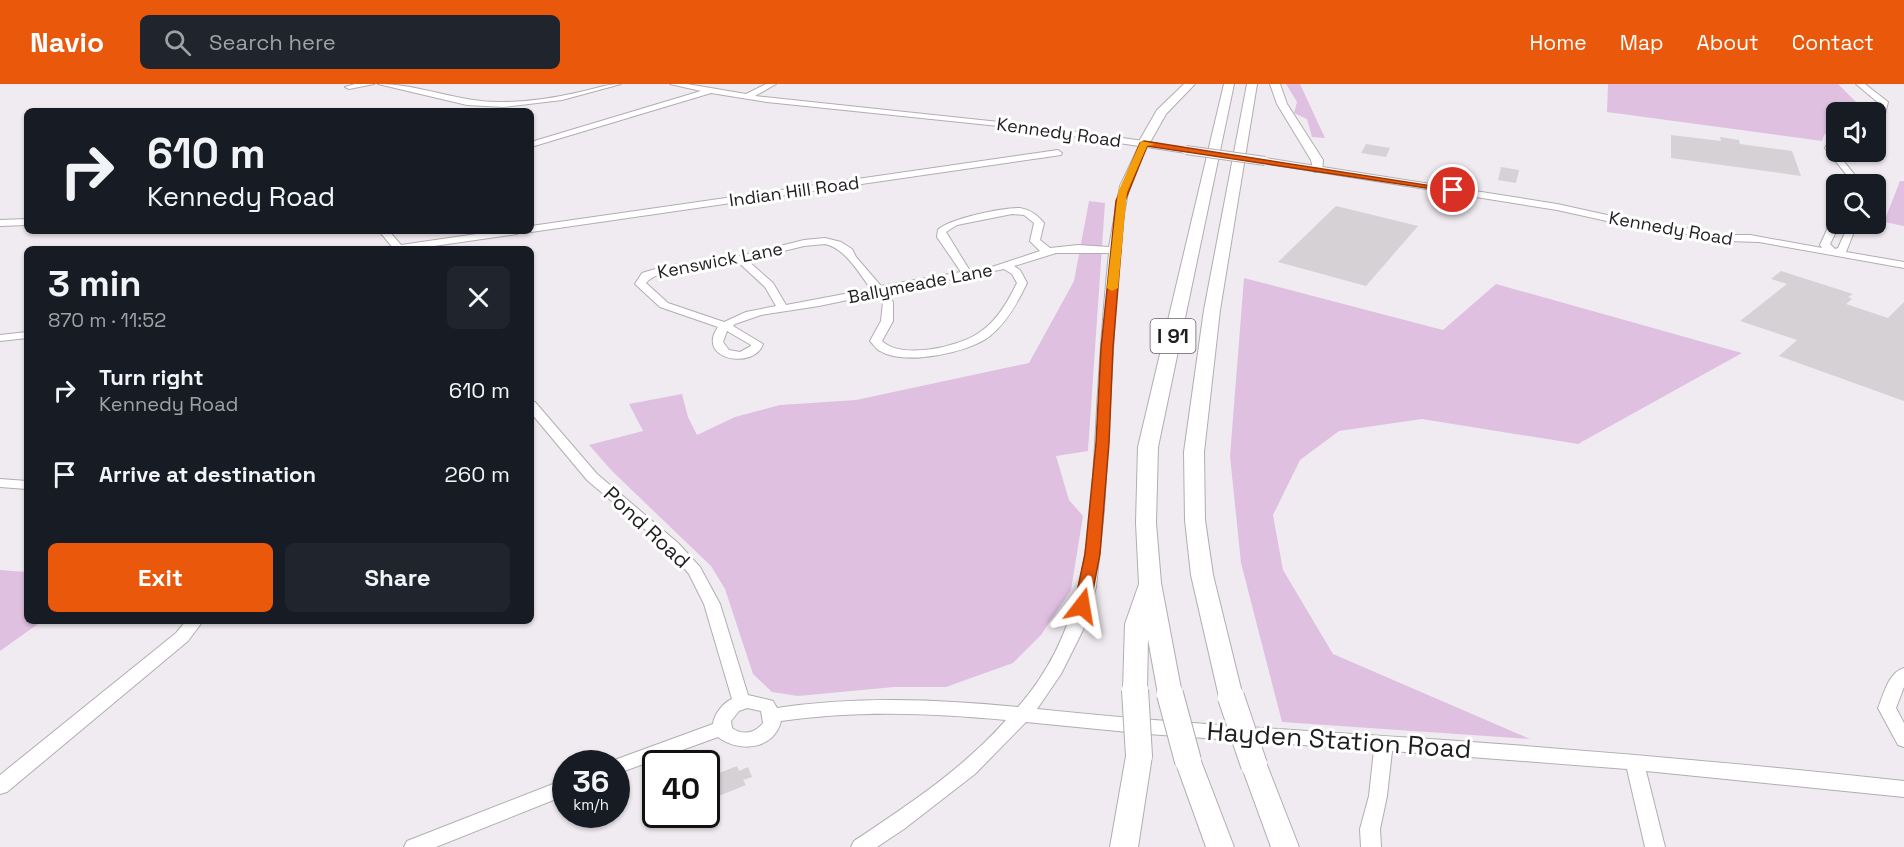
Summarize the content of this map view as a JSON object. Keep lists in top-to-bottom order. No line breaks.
{"streets":{"highway":["I 91"],"street":["Kennedy Road","Indian Hill Road","Kenswick Lane","Ballymeade Lane","Pond Road","Hayden Station Road"]},"crossings":[["Kenswick Lane","Ballymeade Lane"],["Pond Road","Hayden Station Road"]],"page":{"header":"Navio","search":"Search here","nav":["Home","Map","About","Contact"],"turn":["610 m","Kennedy Road"],"heading":["3 min","870 m · 11:52"],"list":[{"name":"Turn right","note":"Kennedy Road","value":"610 m"},{"name":"Arrive at destination","value":"260 m"}],"buttons":["Exit","Share"],"speed":"36 km/h","limit":"40"}}
